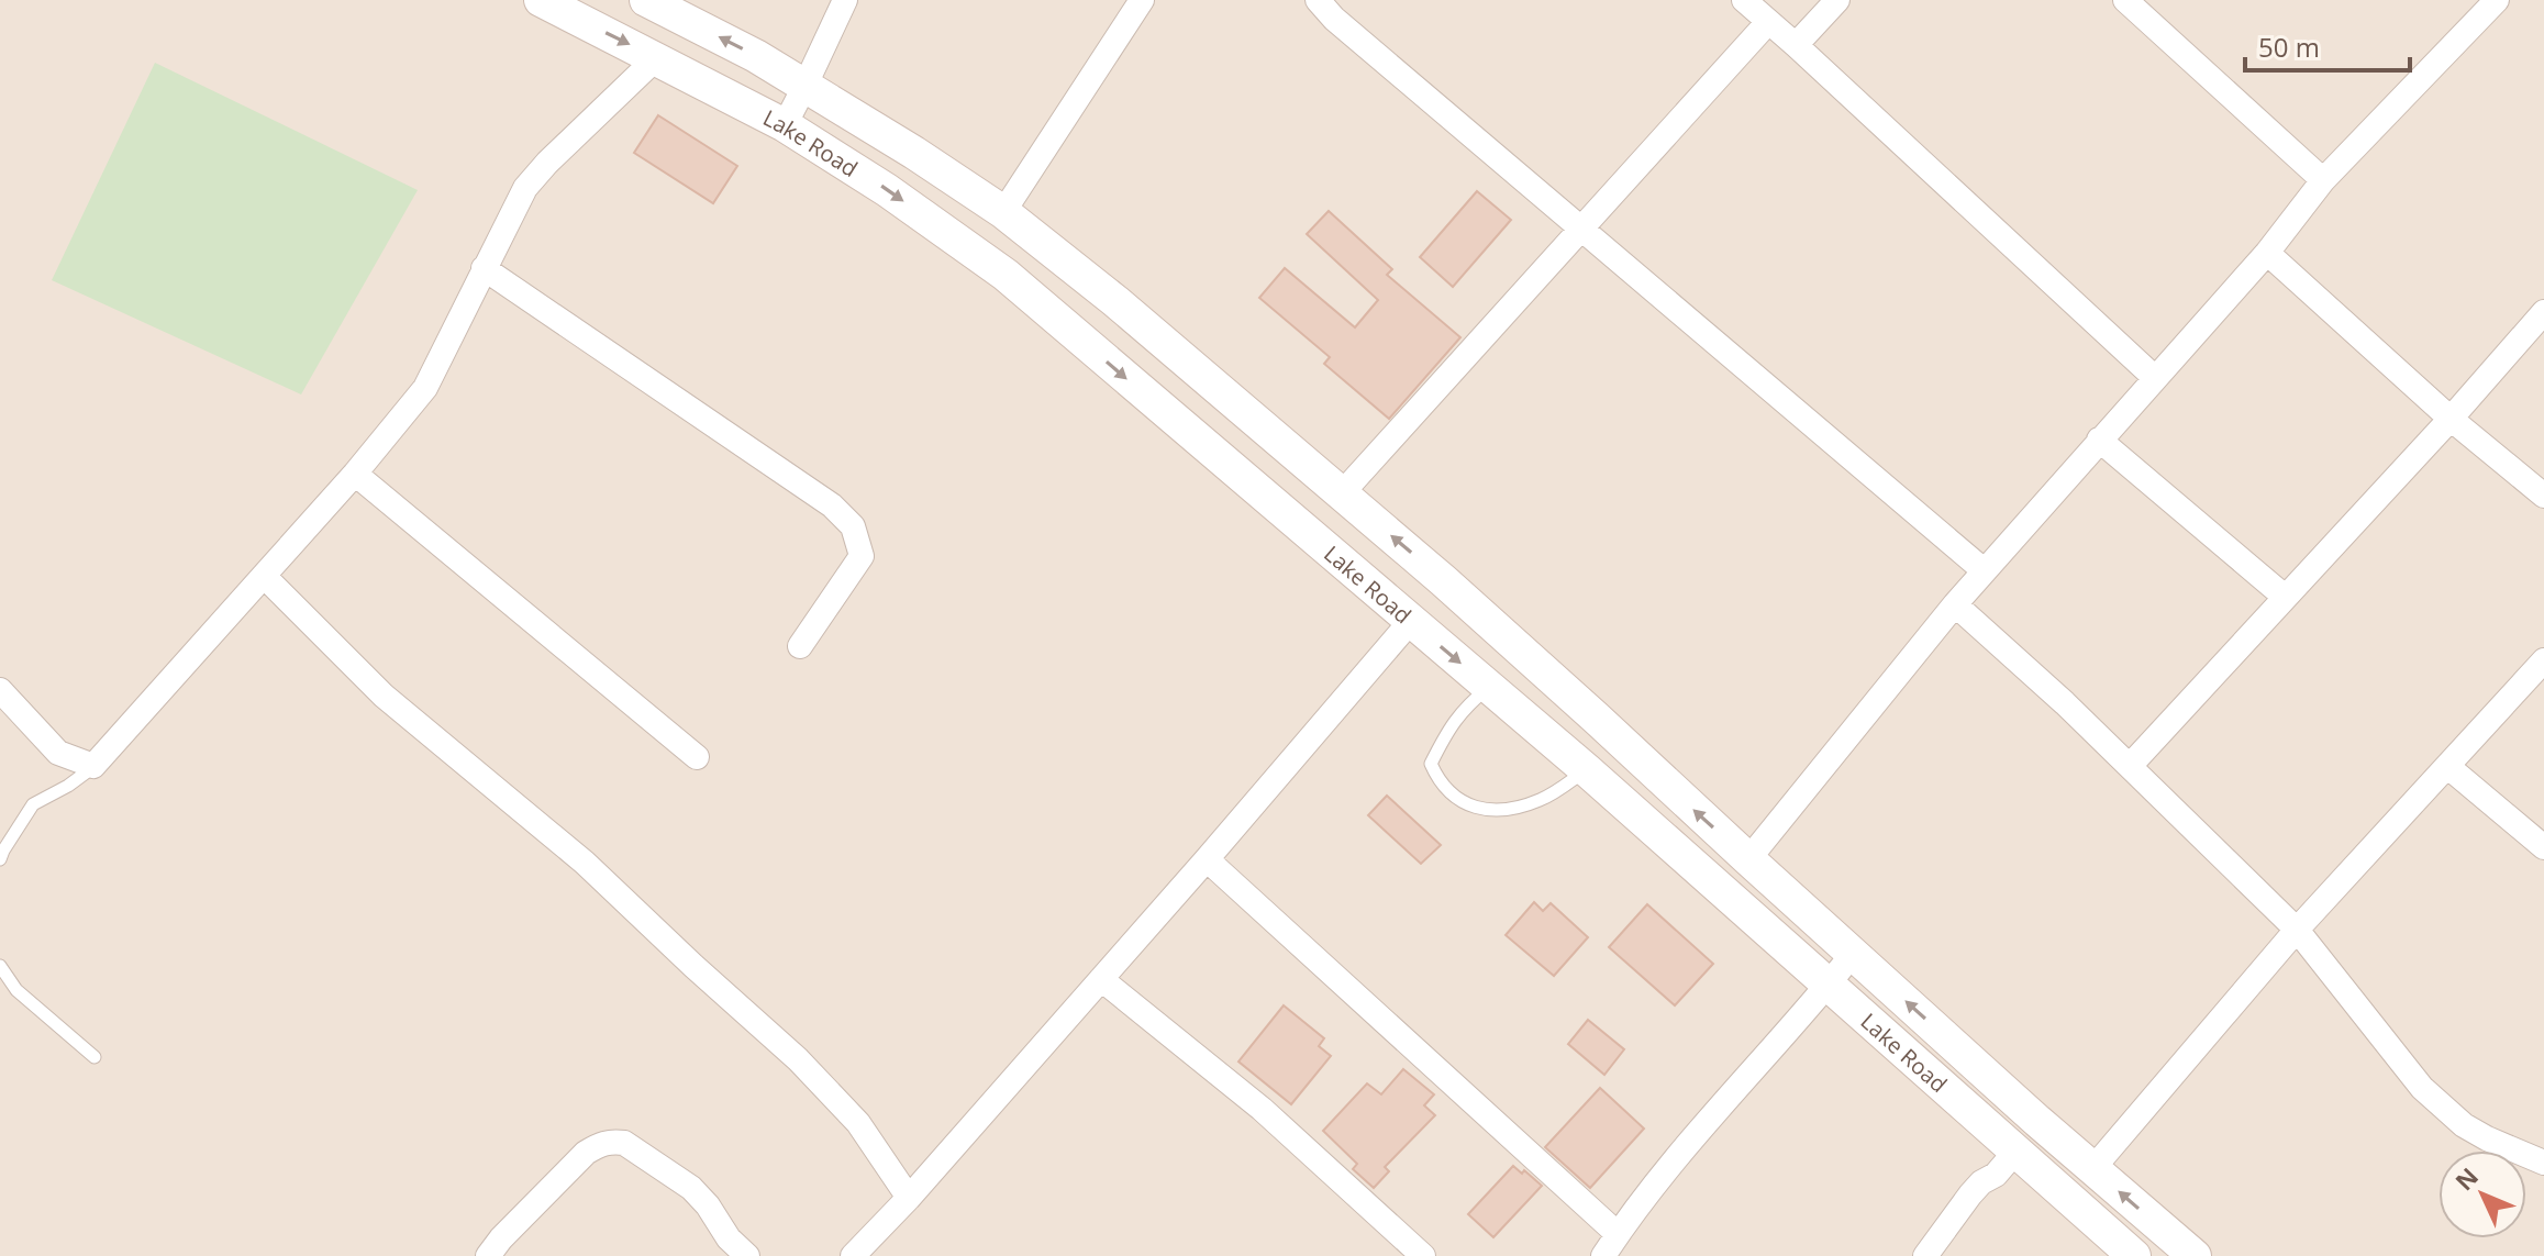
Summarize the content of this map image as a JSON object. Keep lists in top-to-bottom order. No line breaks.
{"streets":{"main road":["Lake Road"]},"scale_bar":"50 m","north":"top left"}
